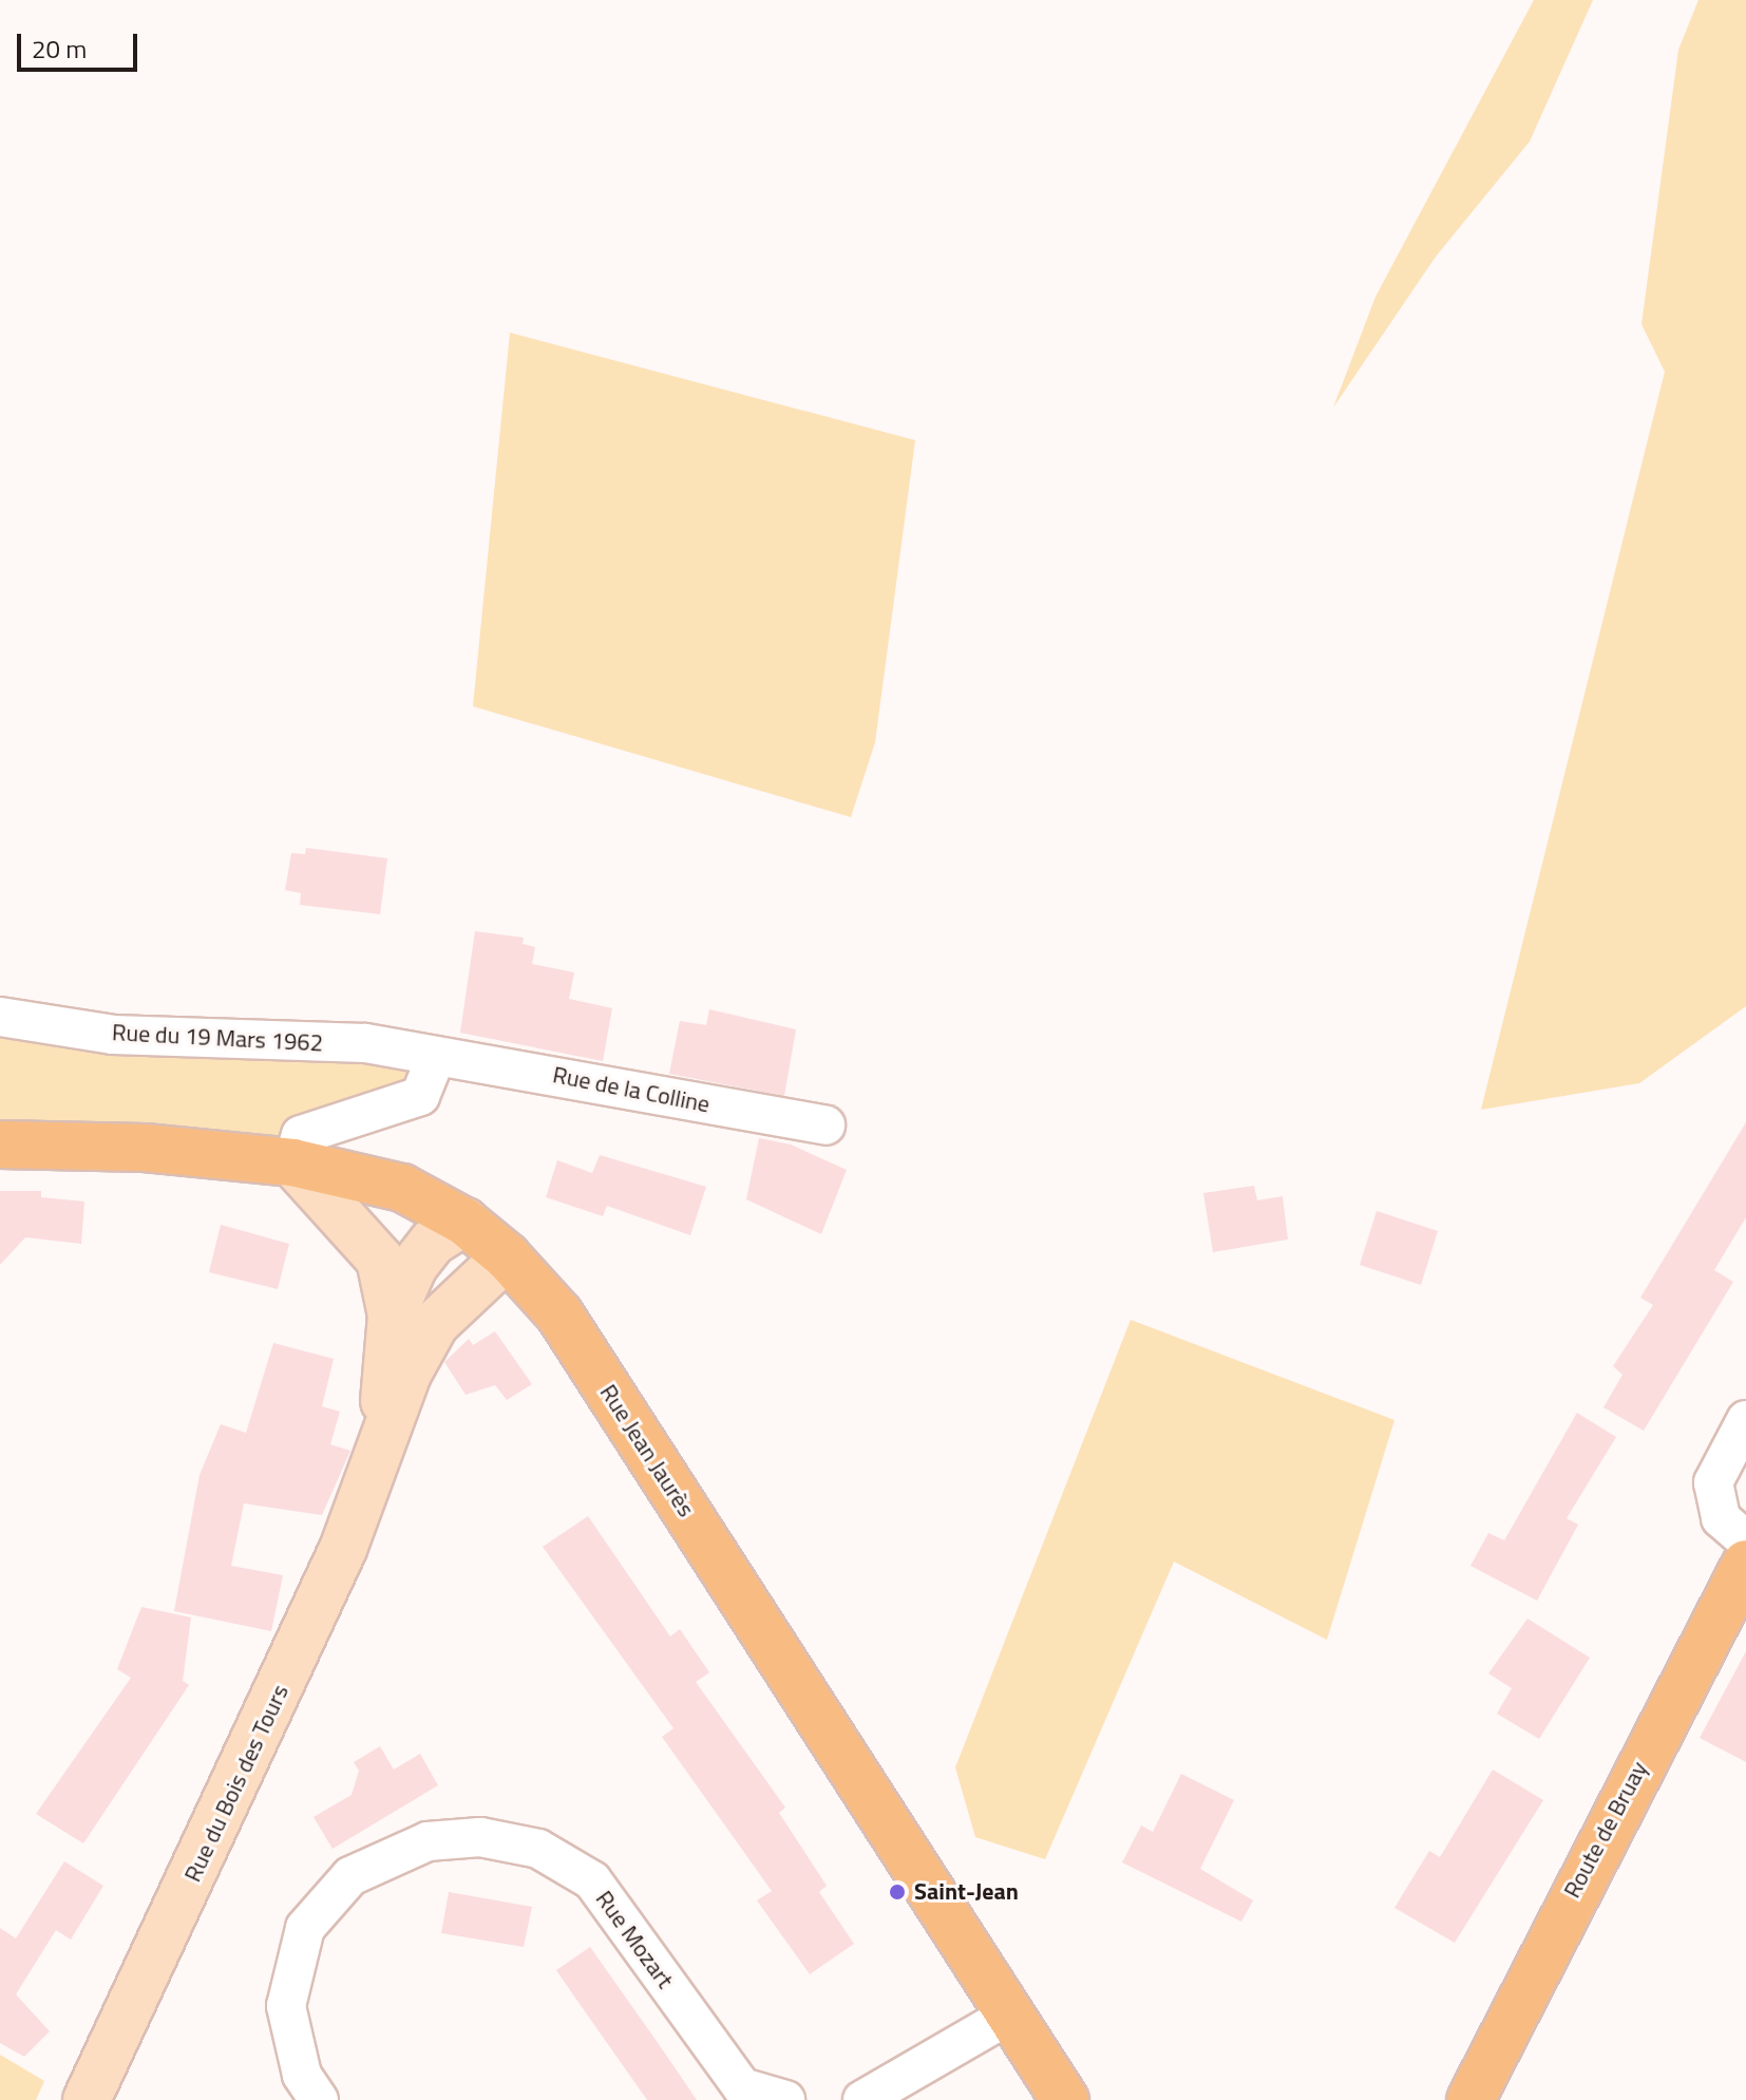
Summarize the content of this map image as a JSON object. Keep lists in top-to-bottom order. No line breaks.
{"streets":{"main road":["Rue Jean Jaurès","Route de Bruay"],"street":["Rue du 19 Mars 1962","Rue de la Colline","Rue du Bois des Tours","Rue Mozart"]},"crossings":[["Rue du 19 Mars 1962","Rue de la Colline"]],"places":["Saint-Jean"],"scale_bar":"20 m"}
